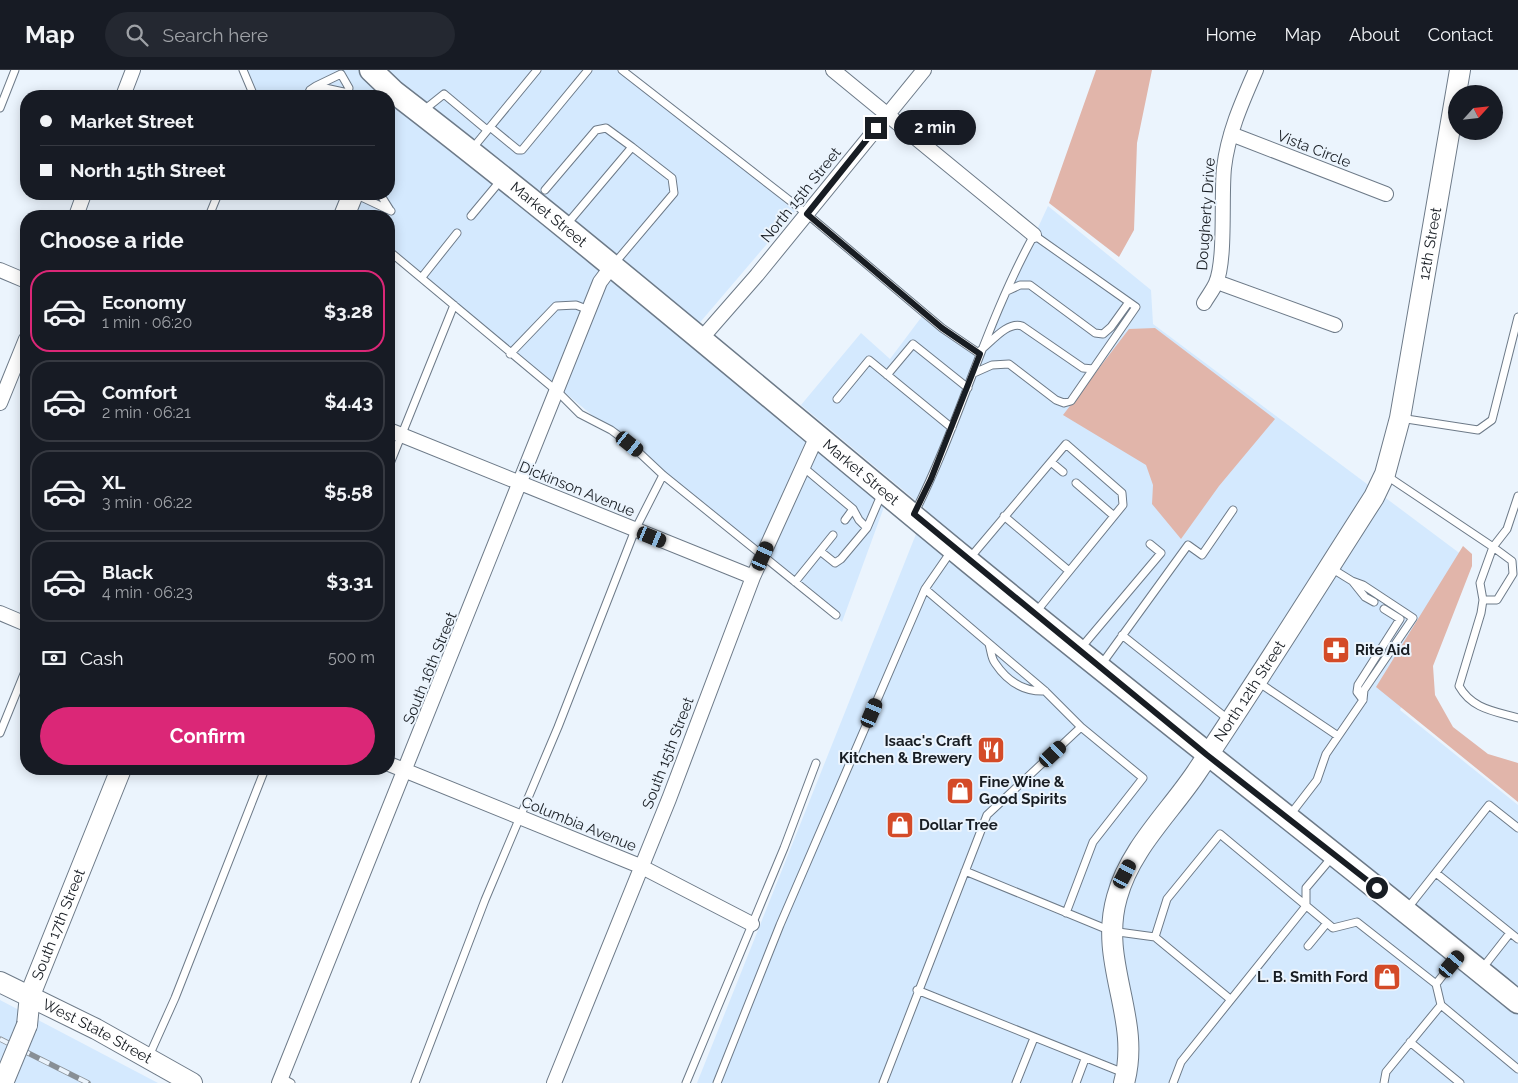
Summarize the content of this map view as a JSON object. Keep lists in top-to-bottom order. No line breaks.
{"streets":{"main road":["Market Street","12th Street","North 12th Street","South 17th Street","West State Street"],"street":["Vista Circle","North 15th Street","Dougherty Drive","Dickinson Avenue","South 16th Street","South 15th Street","Columbia Avenue"]},"crossings":[["Vista Circle","Dougherty Drive"],["North 15th Street","Market Street"],["Market Street","South 16th Street"],["Market Street","North 12th Street"],["Market Street","South 15th Street"],["12th Street","North 12th Street"],["Dickinson Avenue","South 16th Street"],["Dickinson Avenue","South 15th Street"],["South 16th Street","Columbia Avenue"],["South 15th Street","Columbia Avenue"],["South 17th Street","West State Street"]],"places":{"pharmacy":["Rite Aid"],"restaurant":["Isaac's Craft Kitchen & Brewery"],"shop":["Fine Wine & Good Spirits","Dollar Tree","L. B. Smith Ford"]},"north":"top right","page":{"header":"Map","search":"Search here","nav":["Home","Map","About","Contact"],"banner":["Market Street","North 15th Street"],"bubble":"2 min","heading":"Choose a ride","list":[{"name":"Economy","note":"1 min · 06:20","value":"$3.28"},{"name":"Comfort","note":"2 min · 06:21","value":"$4.43"},{"name":"XL","note":"3 min · 06:22","value":"$5.58"},{"name":"Black","note":"4 min · 06:23","value":"$3.31"}],"pay":["Cash","500 m"],"buttons":"Confirm"}}
